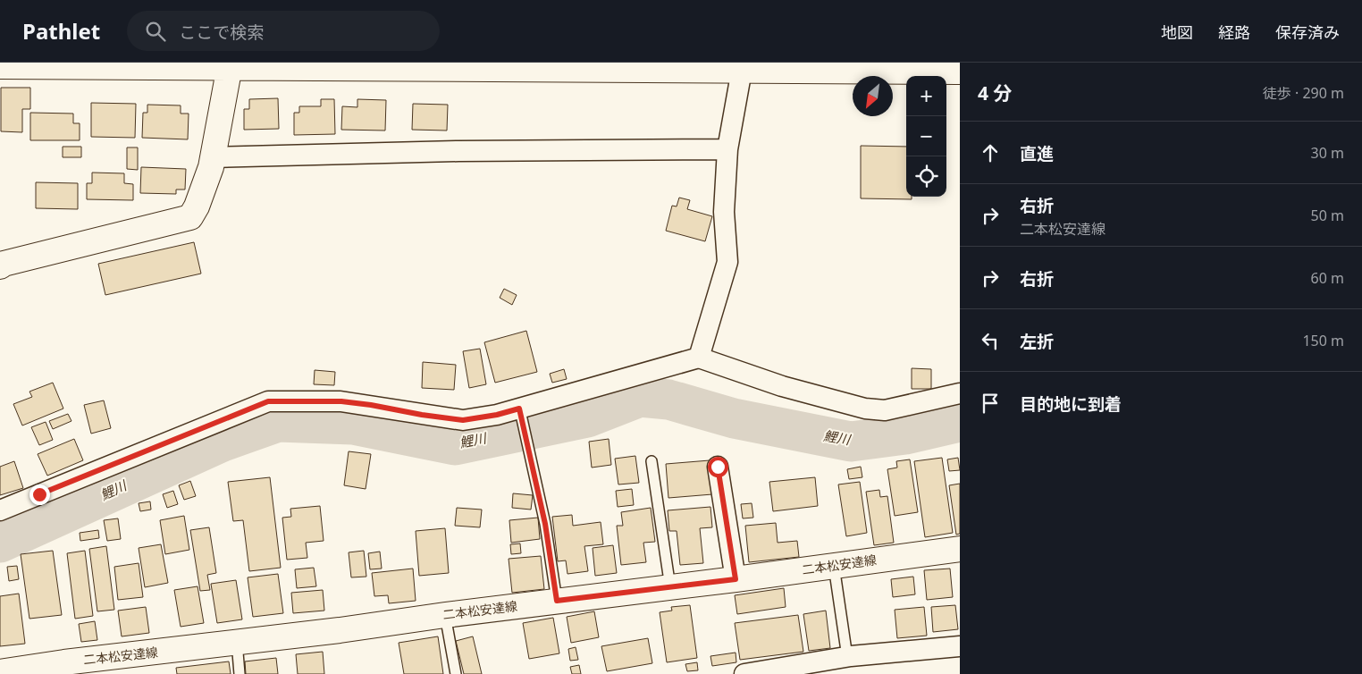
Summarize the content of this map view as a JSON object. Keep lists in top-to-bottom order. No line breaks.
{"streets":{"street":["二本松安達線"]},"water":["鯉川"],"north":"bottom left","page":{"header":"Pathlet","search":"ここで検索","nav":["地図","経路","保存済み"],"heading":["4 分","徒歩 · 290 m"],"map_buttons":["+","−"],"list":[["直進","30 m"],["右折","二本松安達線","50 m"],["右折","60 m"],["左折","150 m"],"目的地に到着"]}}
